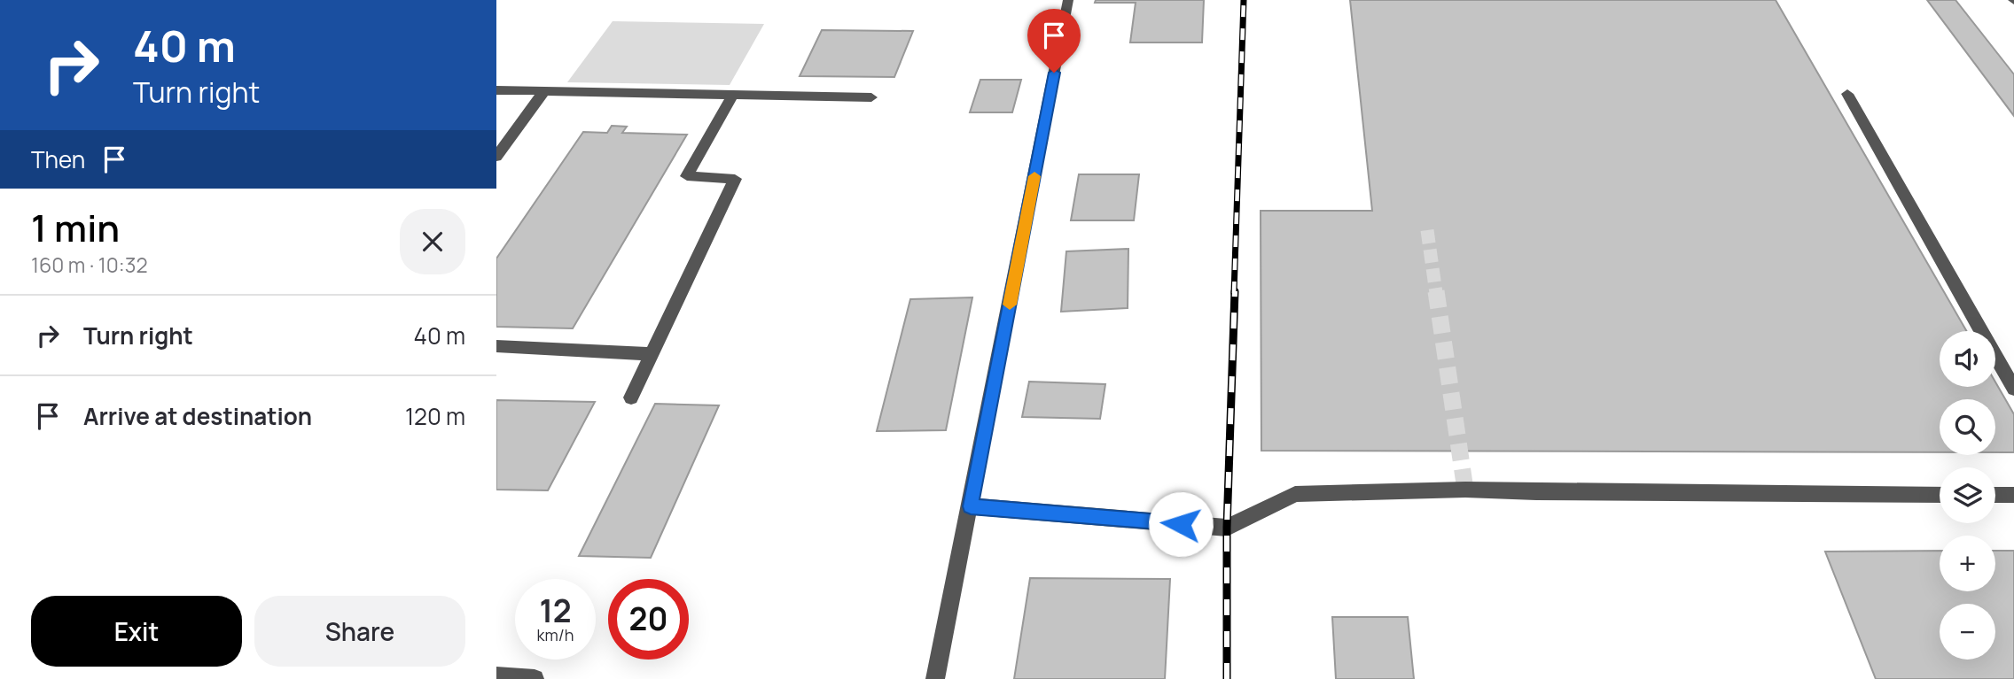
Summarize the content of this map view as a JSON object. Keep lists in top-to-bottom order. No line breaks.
{"page":{"turn":["40 m","Turn right"],"then":"Then","heading":["1 min","160 m · 10:32"],"list":[{"name":"Turn right","value":"40 m"},{"name":"Arrive at destination","value":"120 m"}],"map_buttons":["+","−"],"speed":"12 km/h","limit":"20","buttons":["Exit","Share"]}}
